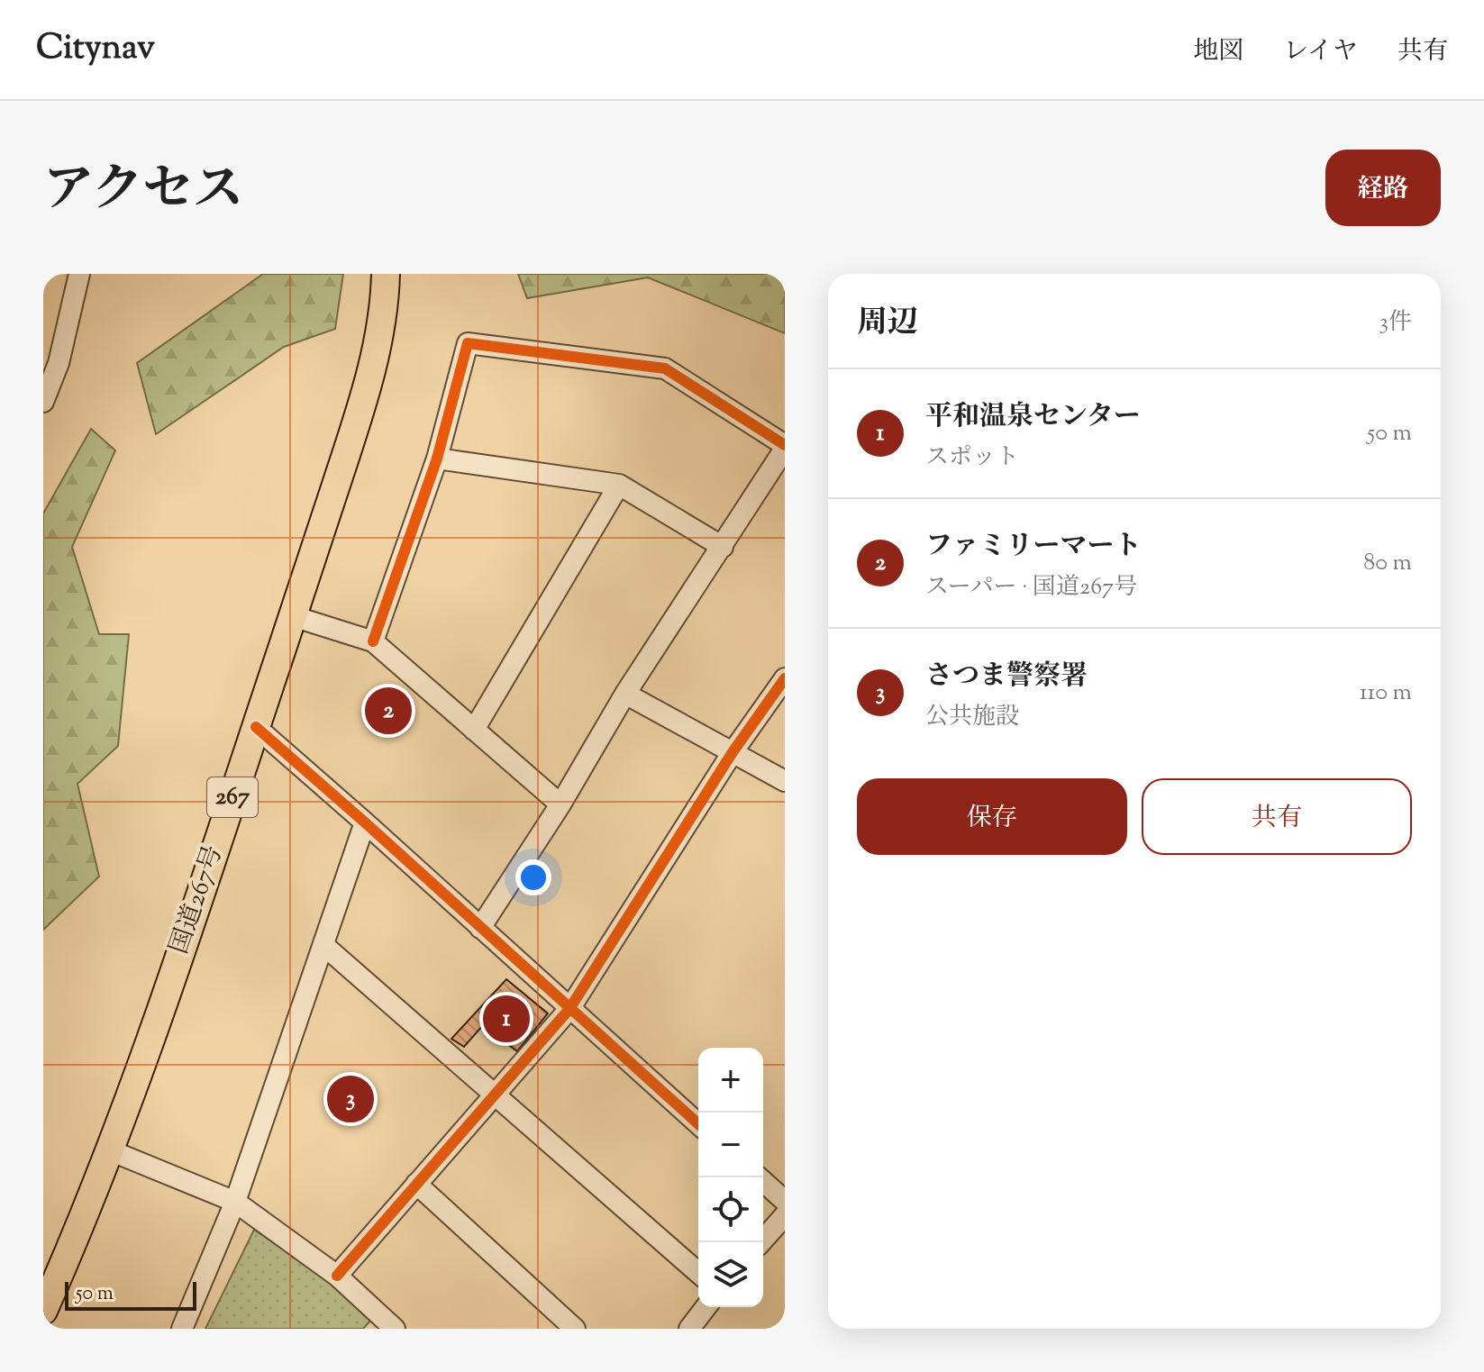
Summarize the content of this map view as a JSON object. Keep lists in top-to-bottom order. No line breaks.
{"streets":{"highway":["267","国道267号"]},"scale_bar":"50 m","page":{"header":"Citynav","nav":["地図","レイヤ","共有"],"title":"アクセス","buttons":["経路",["保存","共有"]],"heading":["周辺","3件"],"list":[{"mark":"1","name":"平和温泉センター","note":"スポット","value":"50 m"},{"mark":"2","name":"ファミリーマート","note":"スーパー · 国道267号","value":"80 m"},{"mark":"3","name":"さつま警察署","note":"公共施設","value":"110 m"}],"pins":["2","1","3"],"map_buttons":["+","−"],"scale":"50 m"}}
